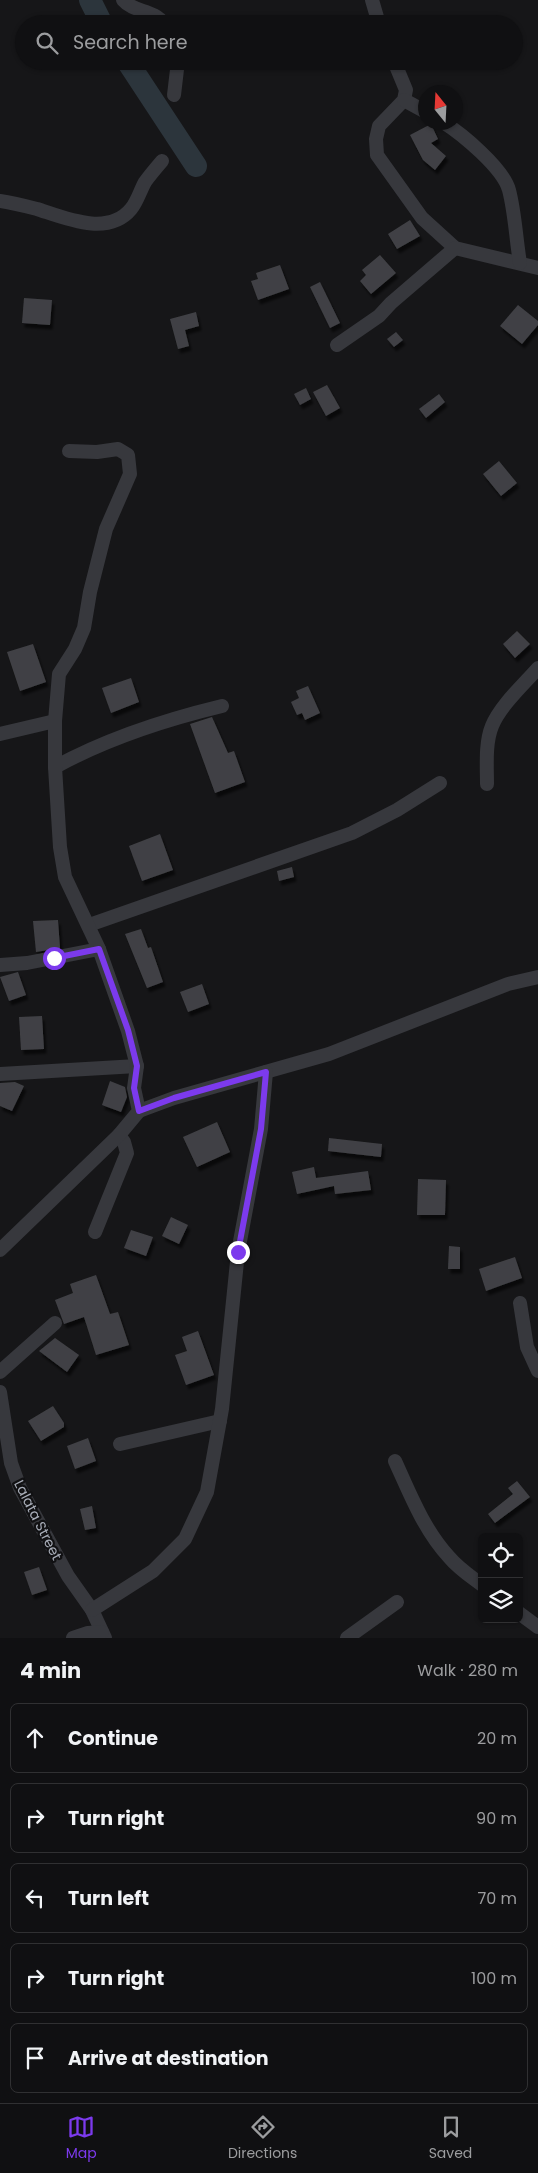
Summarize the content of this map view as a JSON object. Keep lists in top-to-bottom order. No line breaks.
{"streets":{"street":["Lalata Street"]},"north":"top","page":{"search":"Search here","heading":["4 min","Walk · 280 m"],"list":[["Continue","20 m"],["Turn right","90 m"],["Turn left","70 m"],["Turn right","100 m"],"Arrive at destination"],"nav":["Map","Directions","Saved"]}}
